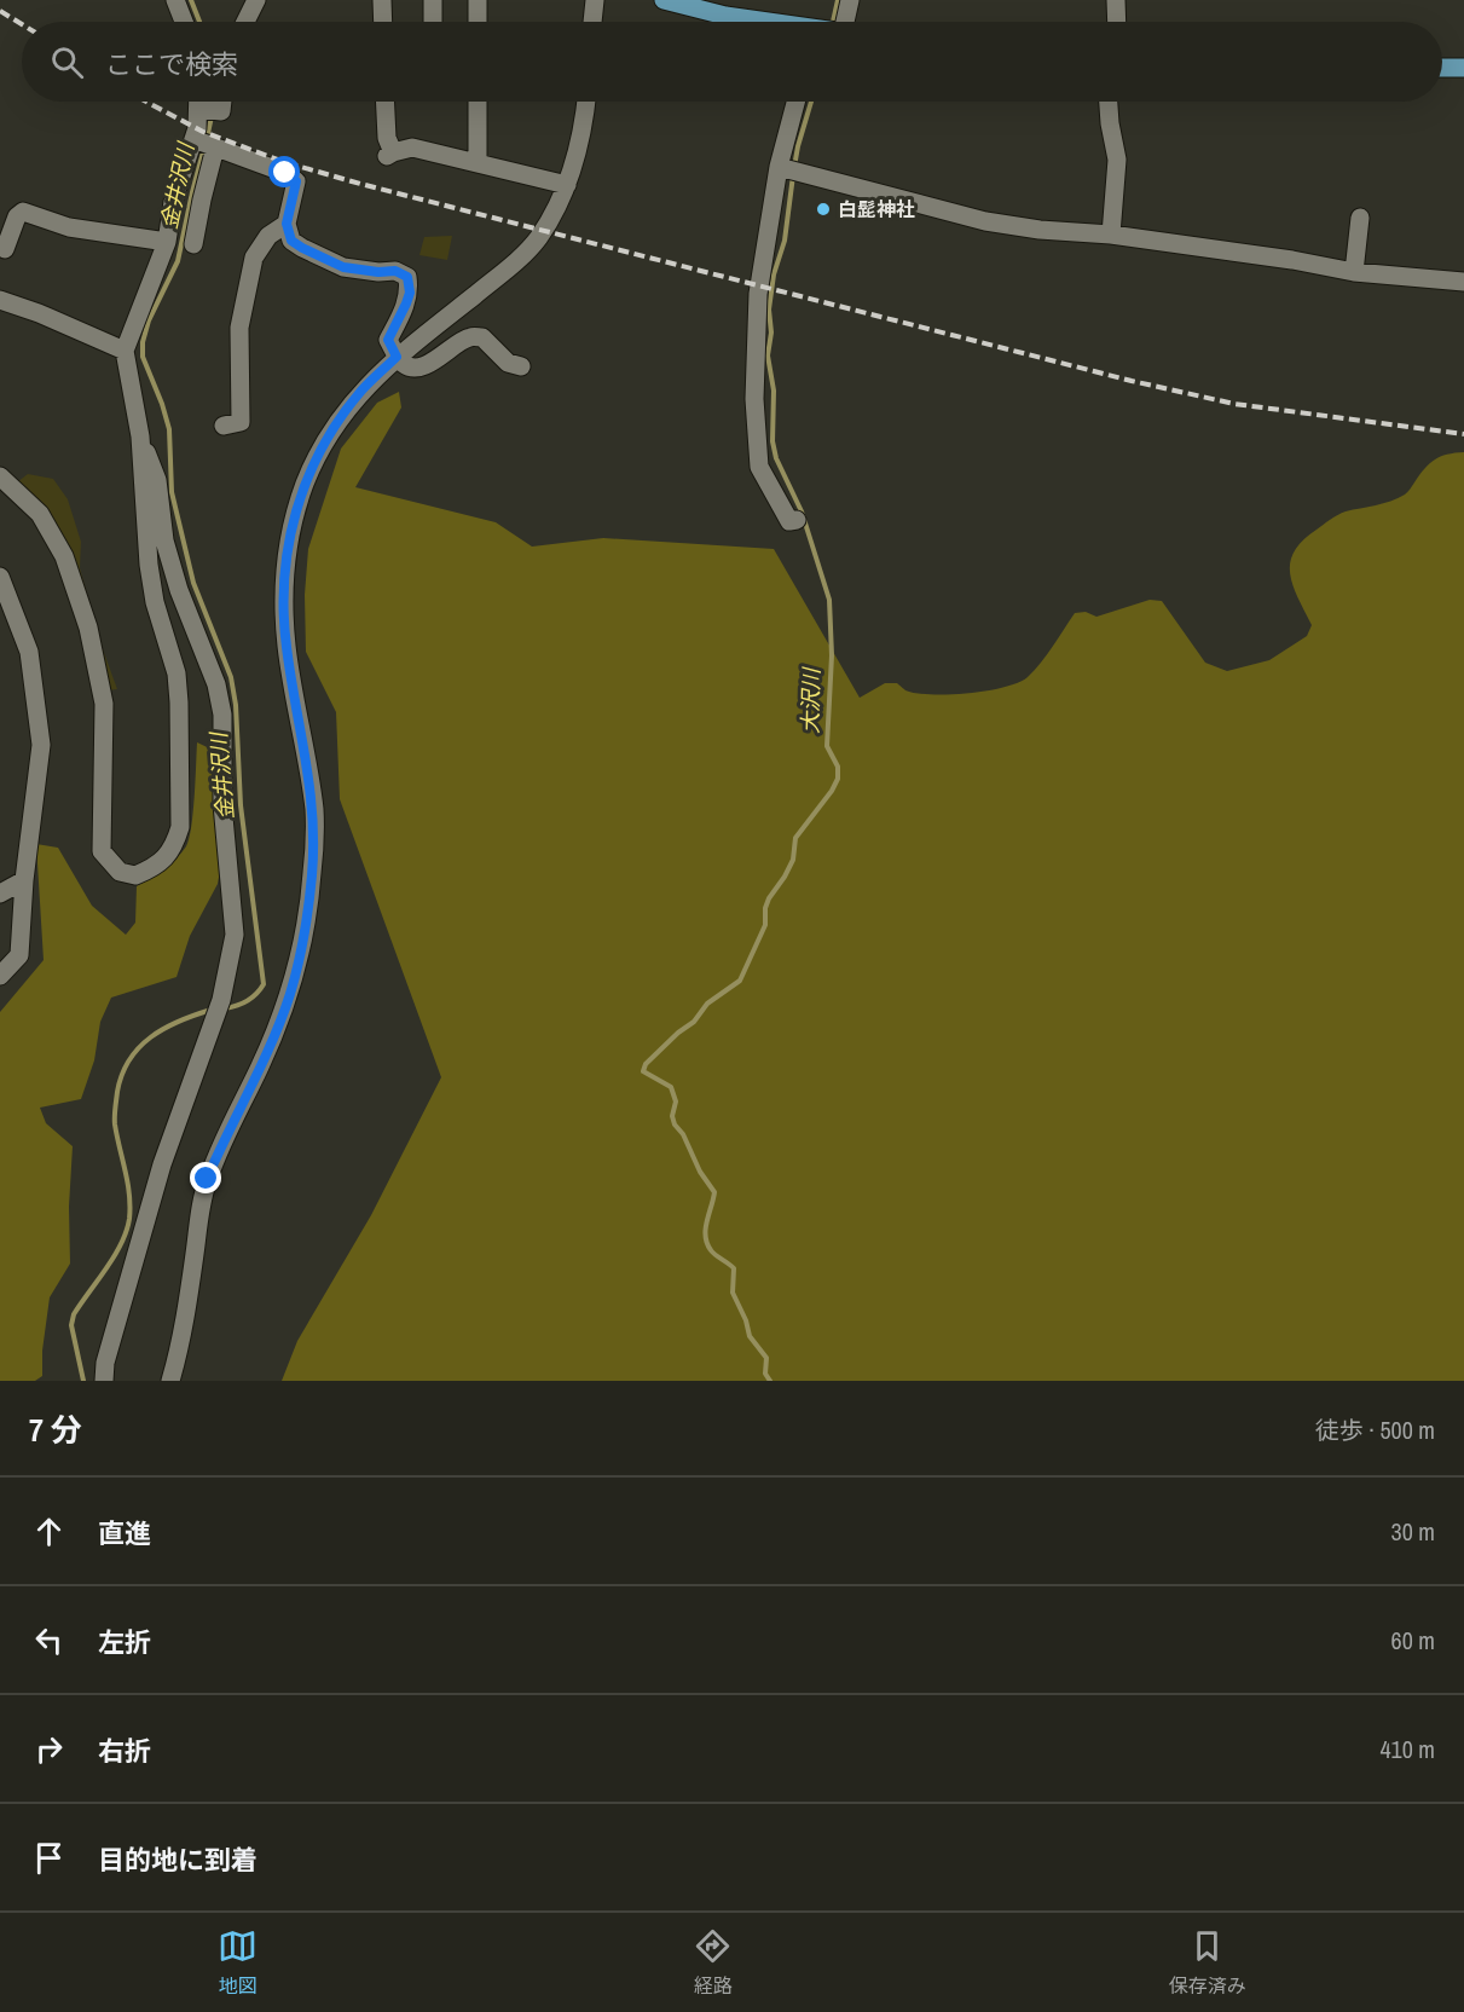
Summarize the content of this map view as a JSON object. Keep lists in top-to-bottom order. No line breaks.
{"water":["金井沢川","大沢川"],"places":["白髭神社"],"page":{"search":"ここで検索","heading":["7 分","徒歩 · 500 m"],"list":[["直進","30 m"],["左折","60 m"],["右折","410 m"],"目的地に到着"],"nav":["地図","経路","保存済み"]}}
